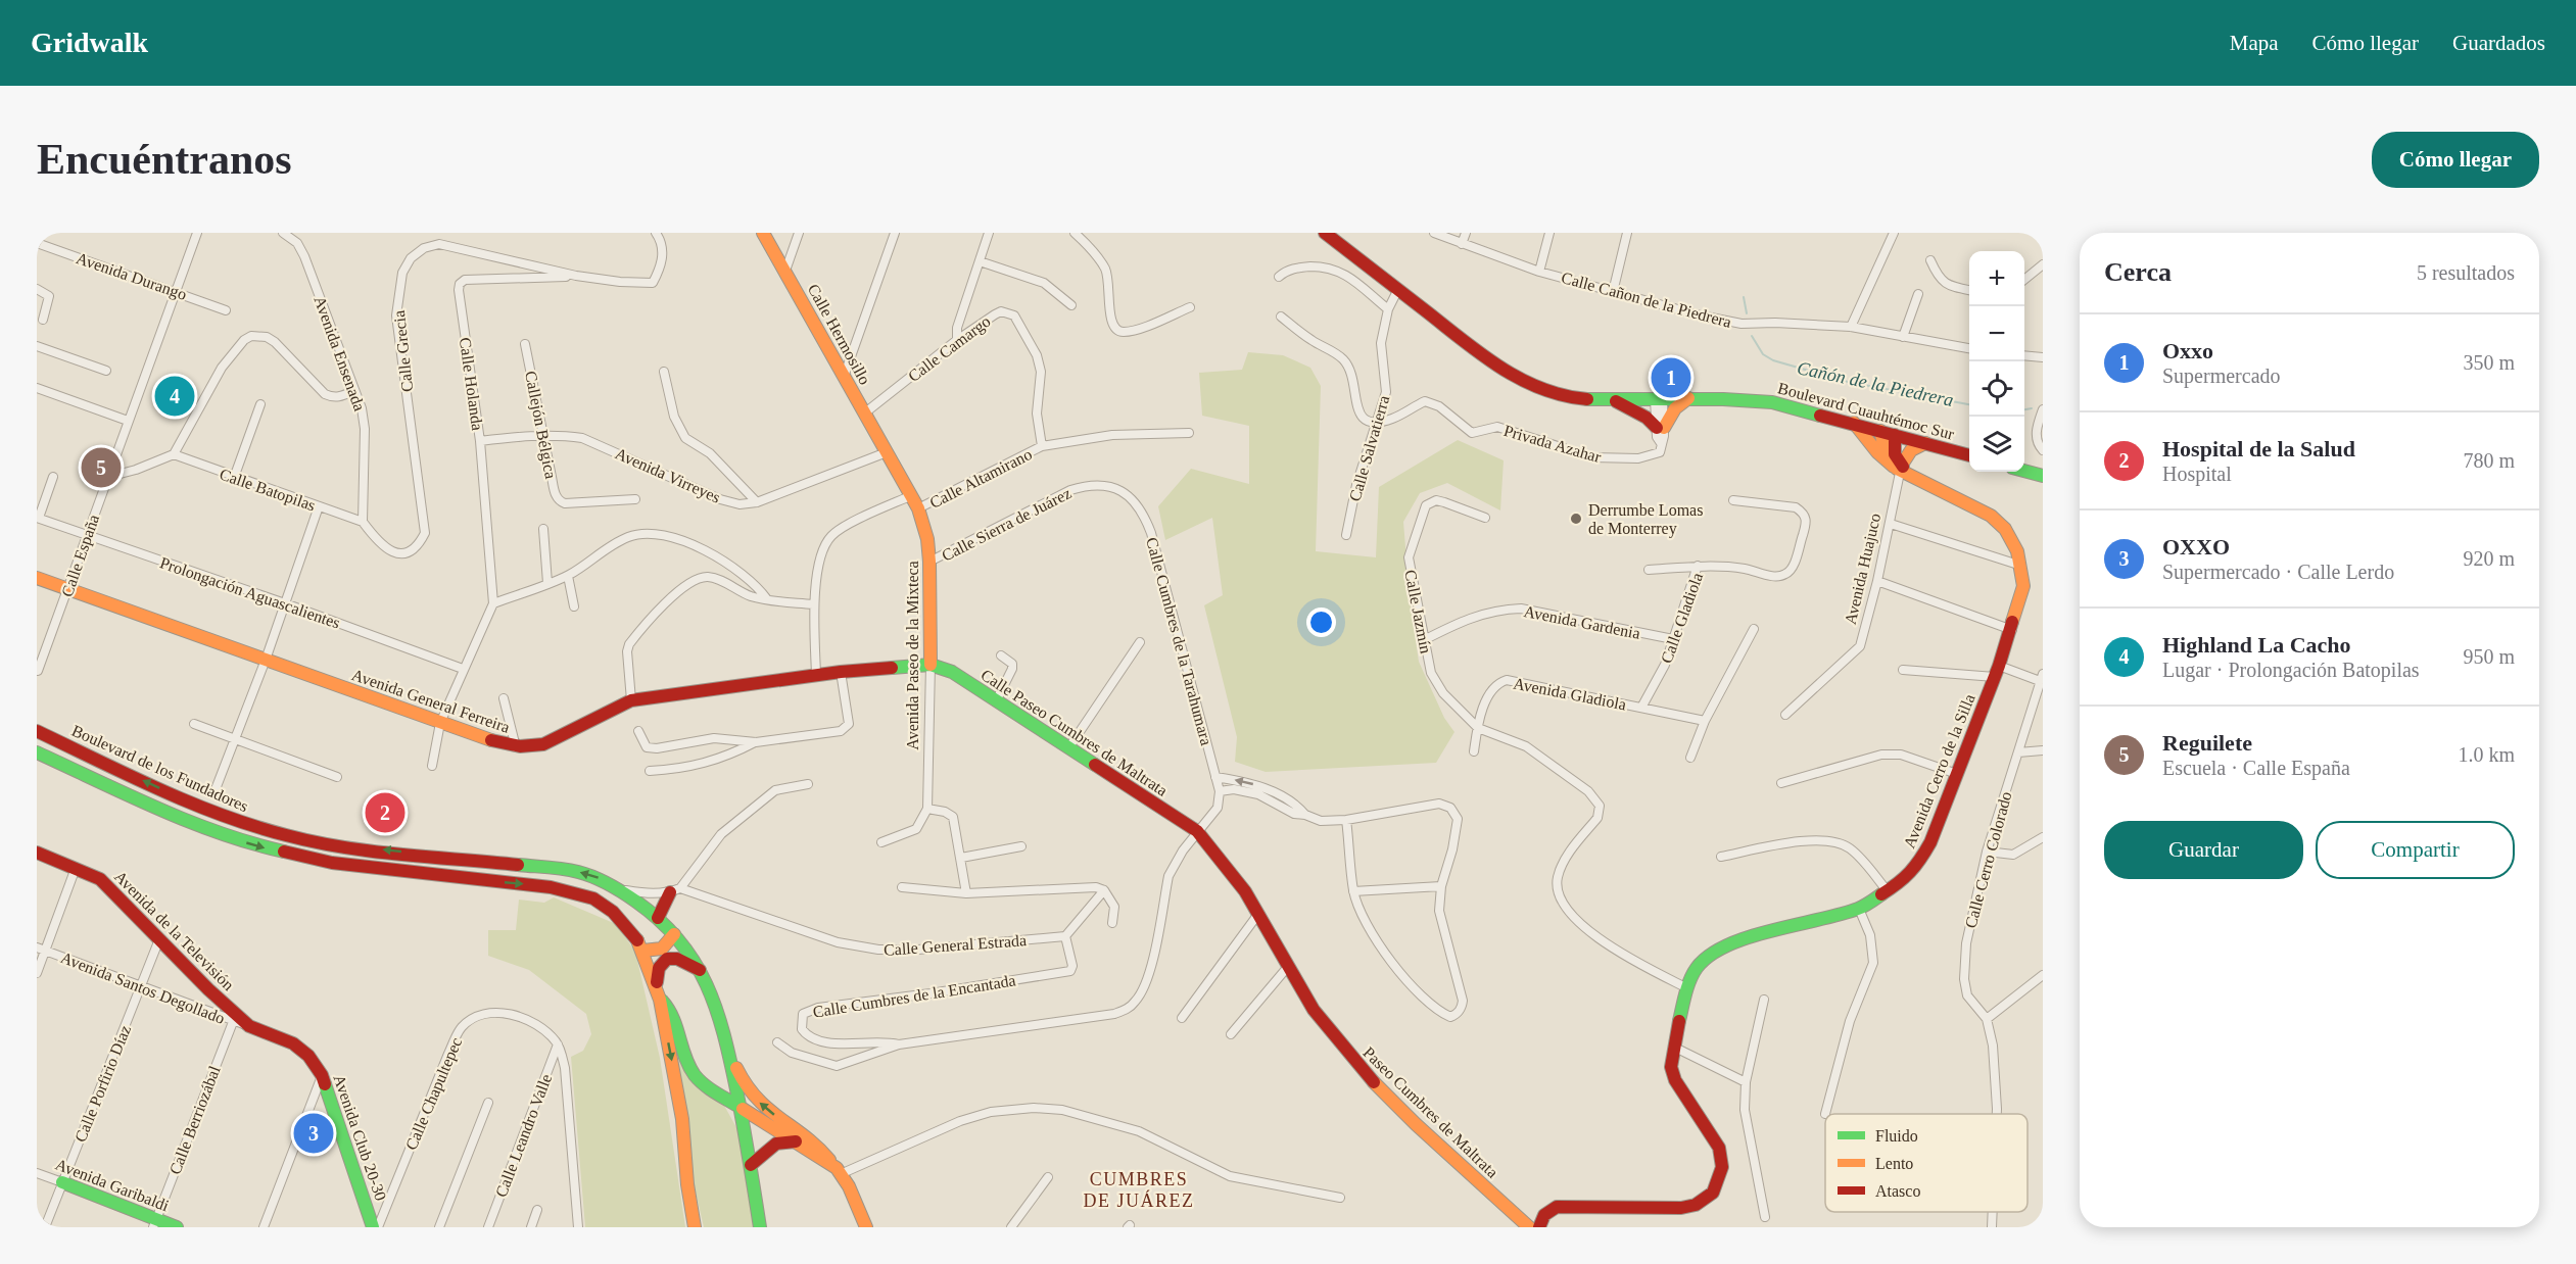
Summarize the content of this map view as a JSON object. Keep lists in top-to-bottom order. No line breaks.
{"streets":{"main road":["Calle Hermosillo","Boulevard Cuauhtémoc Sur","Avenida Huajuco","Avenida Paseo de la Mixteca","Avenida General Ferreira","Calle Paseo Cumbres de Maltrata","Boulevard de los Fundadores","Avenida Cerro de la Silla","Avenida de la Televisión","Paseo Cumbres de Maltrata","Avenida Club 20-30","Avenida Garibaldi"],"street":["Avenida Durango","Calle Cañon de la Piedrera","Calle Camargo","Calle Grecia","Avenida Ensenada","Calle Holanda","Callejón Bélgica","Privada Azahar","Calle Salvatierra","Avenida Virreyes","Calle Altamirano","Calle Batopilas","Calle Sierra de Juárez","Calle España","Prolongación Aguascalientes","Calle Jazmín","Calle Gladiola","Avenida Gardenia","Calle Cumbres de la Tarahumara","Avenida Gladiola","Calle Cerro Colorado","Calle General Estrada","Avenida Santos Degollado","Calle Cumbres de la Encantada","Calle Porfirio Díaz","Calle Chapultepec","Calle Berriozábal","Calle Leandro Valle"]},"crossings":[["Avenida Durango","Calle España"],["Calle Hermosillo","Calle Camargo"],["Calle Hermosillo","Avenida Virreyes"],["Calle Hermosillo","Avenida Paseo de la Mixteca"],["Calle Camargo","Calle Altamirano"],["Calle Grecia","Avenida Ensenada"],["Calle Grecia","Calle Holanda"],["Calle Grecia","Calle Batopilas"],["Avenida Ensenada","Calle Batopilas"],["Calle Holanda","Avenida Virreyes"],["Boulevard Cuauhtémoc Sur","Privada Azahar"],["Boulevard Cuauhtémoc Sur","Calle Salvatierra"],["Boulevard Cuauhtémoc Sur","Avenida Huajuco"],["Boulevard Cuauhtémoc Sur","Avenida Cerro de la Silla"],["Callejón Bélgica","Avenida Virreyes"],["Privada Azahar","Calle Salvatierra"],["Avenida Virreyes","Avenida Paseo de la Mixteca"],["Calle Altamirano","Avenida Paseo de la Mixteca"],["Calle Altamirano","Avenida General Ferreira"],["Calle Sierra de Juárez","Calle Cumbres de la Tarahumara"],["Calle Sierra de Juárez","Avenida Paseo de la Mixteca"],["Calle España","Prolongación Aguascalientes"],["Calle España","Avenida General Ferreira"],["Avenida Huajuco","Avenida Cerro de la Silla"],["Calle Jazmín","Avenida Gardenia"],["Calle Jazmín","Avenida Gladiola"],["Calle Gladiola","Avenida Gardenia"],["Calle Gladiola","Avenida Gladiola"],["Avenida Paseo de la Mixteca","Avenida General Ferreira"],["Avenida Paseo de la Mixteca","Calle Paseo Cumbres de Maltrata"],["Avenida General Ferreira","Calle Paseo Cumbres de Maltrata"],["Calle Paseo Cumbres de Maltrata","Calle Cumbres de la Encantada"],["Calle Paseo Cumbres de Maltrata","Paseo Cumbres de Maltrata"],["Boulevard de los Fundadores","Calle General Estrada"],["Avenida de la Televisión","Avenida Santos Degollado"],["Avenida de la Televisión","Calle Porfirio Díaz"],["Avenida de la Televisión","Avenida Club 20-30"],["Calle General Estrada","Calle Cumbres de la Encantada"],["Avenida Santos Degollado","Calle Porfirio Díaz"],["Avenida Santos Degollado","Calle Berriozábal"],["Avenida Santos Degollado","Avenida Club 20-30"],["Calle Cumbres de la Encantada","Paseo Cumbres de Maltrata"],["Calle Porfirio Díaz","Avenida Garibaldi"],["Calle Chapultepec","Calle Leandro Valle"],["Calle Berriozábal","Avenida Garibaldi"]],"districts":["CUMBRES DE JUÁREZ"],"water":["Cañón de la Piedrera"],"places":["Derrumbe Lomas de Monterrey"],"legend":["Fluido","Lento","Atasco"],"page":{"header":"Gridwalk","nav":["Mapa","Cómo llegar","Guardados"],"buttons":["Cómo llegar",["Guardar","Compartir"]],"title":"Encuéntranos","heading":["Cerca","5 resultados"],"map_buttons":["+","−"],"list":[{"mark":"1","name":"Oxxo","note":"Supermercado","value":"350 m"},{"mark":"2","name":"Hospital de la Salud","note":"Hospital","value":"780 m"},{"mark":"3","name":"OXXO","note":"Supermercado · Calle Lerdo","value":"920 m"},{"mark":"4","name":"Highland La Cacho","note":"Lugar · Prolongación Batopilas","value":"950 m"},{"mark":"5","name":"Reguilete","note":"Escuela · Calle España","value":"1.0 km"}],"pins":["1","4","5","2","3"]}}
